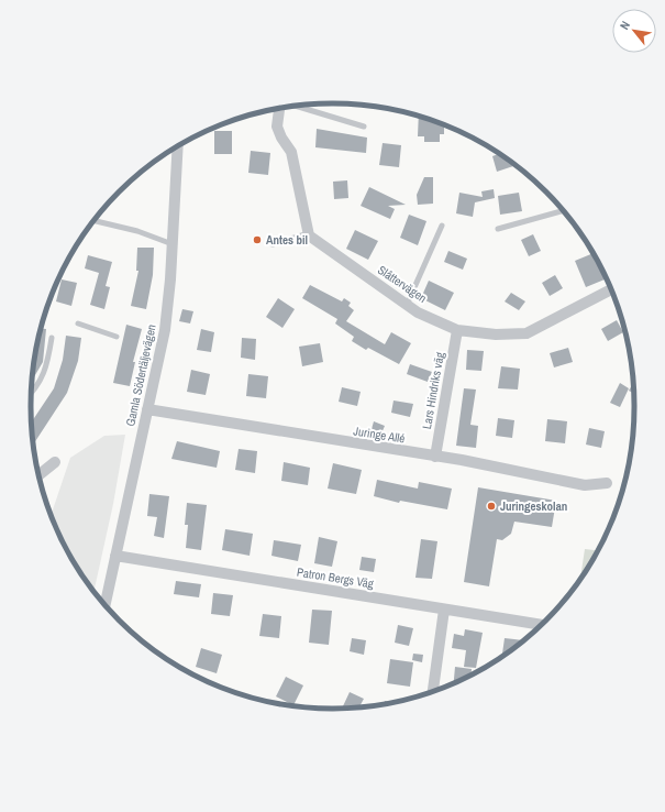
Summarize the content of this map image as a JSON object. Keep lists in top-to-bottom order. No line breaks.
{"streets":{"street":["Slåttervägen","Gamla Södertäljevägen","Lars Hindriks väg","Juringe Allé","Patron Bergs Väg"]},"crossings":[["Slåttervägen","Lars Hindriks väg"],["Gamla Södertäljevägen","Juringe Allé"],["Gamla Södertäljevägen","Patron Bergs Väg"],["Lars Hindriks väg","Juringe Allé"]],"places":["Antes bil","Juringeskolan"],"north":"top left"}
